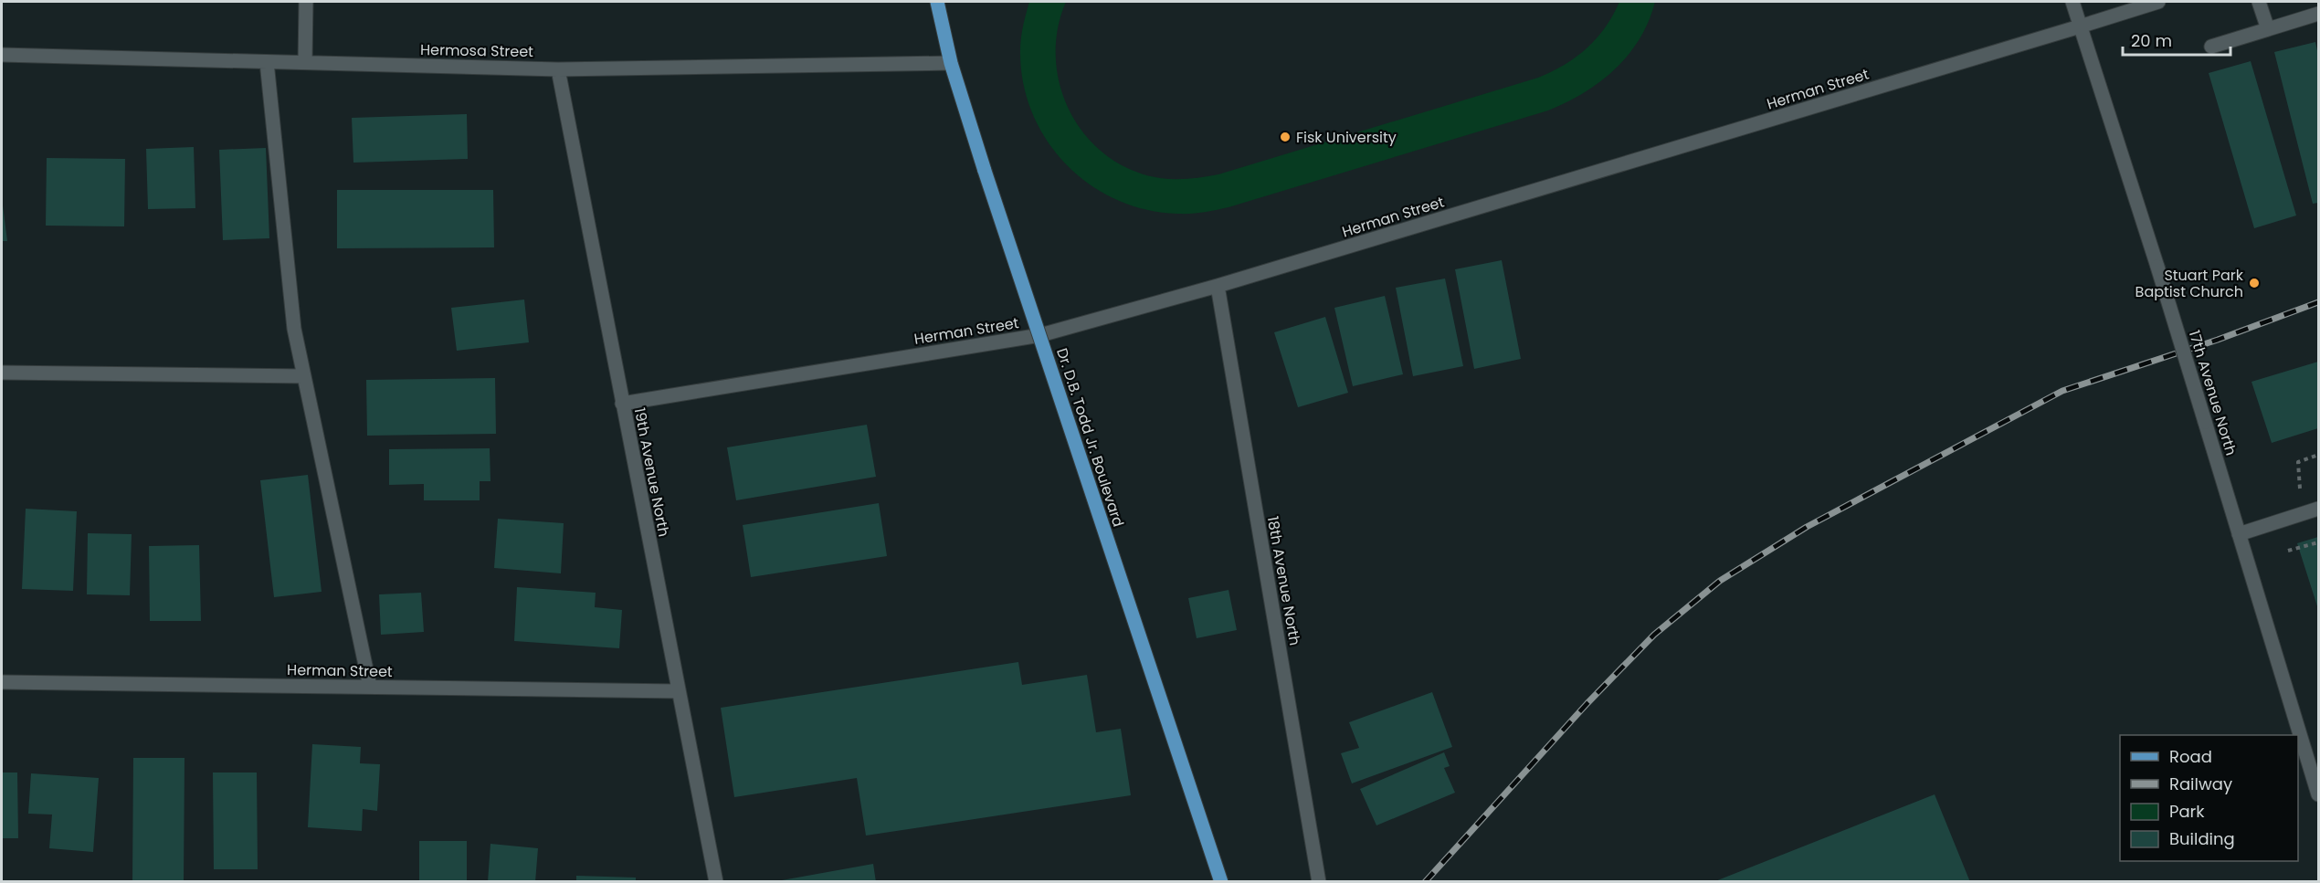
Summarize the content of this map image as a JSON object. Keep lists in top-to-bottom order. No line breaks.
{"streets":{"main road":["Dr. D.B. Todd Jr. Boulevard"],"street":["Hermosa Street","Herman Street","17th Avenue North","19th Avenue North","18th Avenue North"]},"crossings":[["Hermosa Street","Dr. D.B. Todd Jr. Boulevard"],["Hermosa Street","19th Avenue North"],["Herman Street","17th Avenue North"],["Herman Street","19th Avenue North"],["Herman Street","18th Avenue North"]],"places":["Fisk University","Stuart Park Baptist Church"],"legend":["Road","Railway","Park","Building"],"scale_bar":"20 m"}
